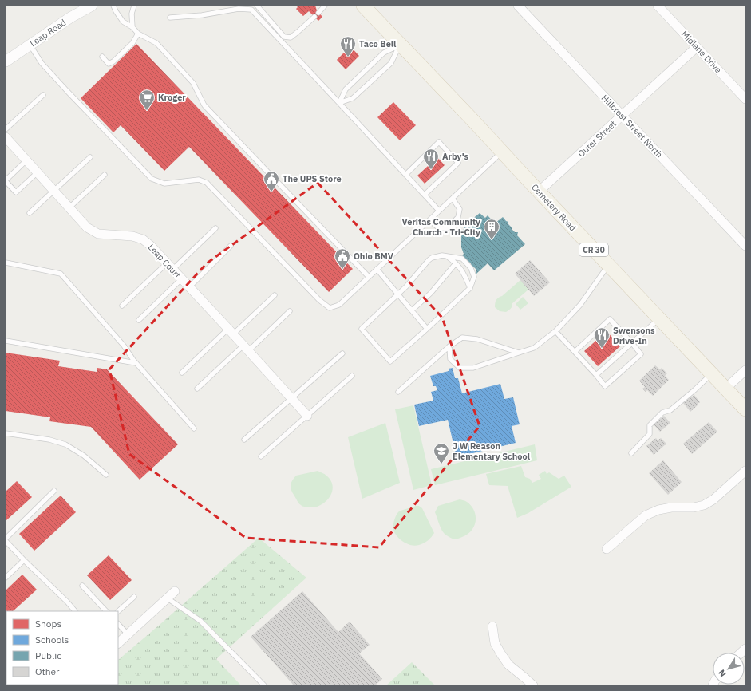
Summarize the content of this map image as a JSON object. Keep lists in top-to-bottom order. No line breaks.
{"streets":{"main road":["Cemetery Road","CR 30"],"street":["Leap Road","Midlane Drive","Hillcrest Street North","Outer Street","Leap Court"]},"crossings":[["Midlane Drive","Outer Street"],["Hillcrest Street North","Outer Street"],["Outer Street","Cemetery Road"]],"places":{"restaurant":["Taco Bell","Arby's","Swensons Drive-In"],"supermarket":["Kroger"],"public building":["The UPS Store","Ohio BMV"],"building":["Veritas Community Church - Tri-City"],"school or university":["J W Reason Elementary School"]},"legend":["Shops","Schools","Public","Other"],"north":"bottom left"}
